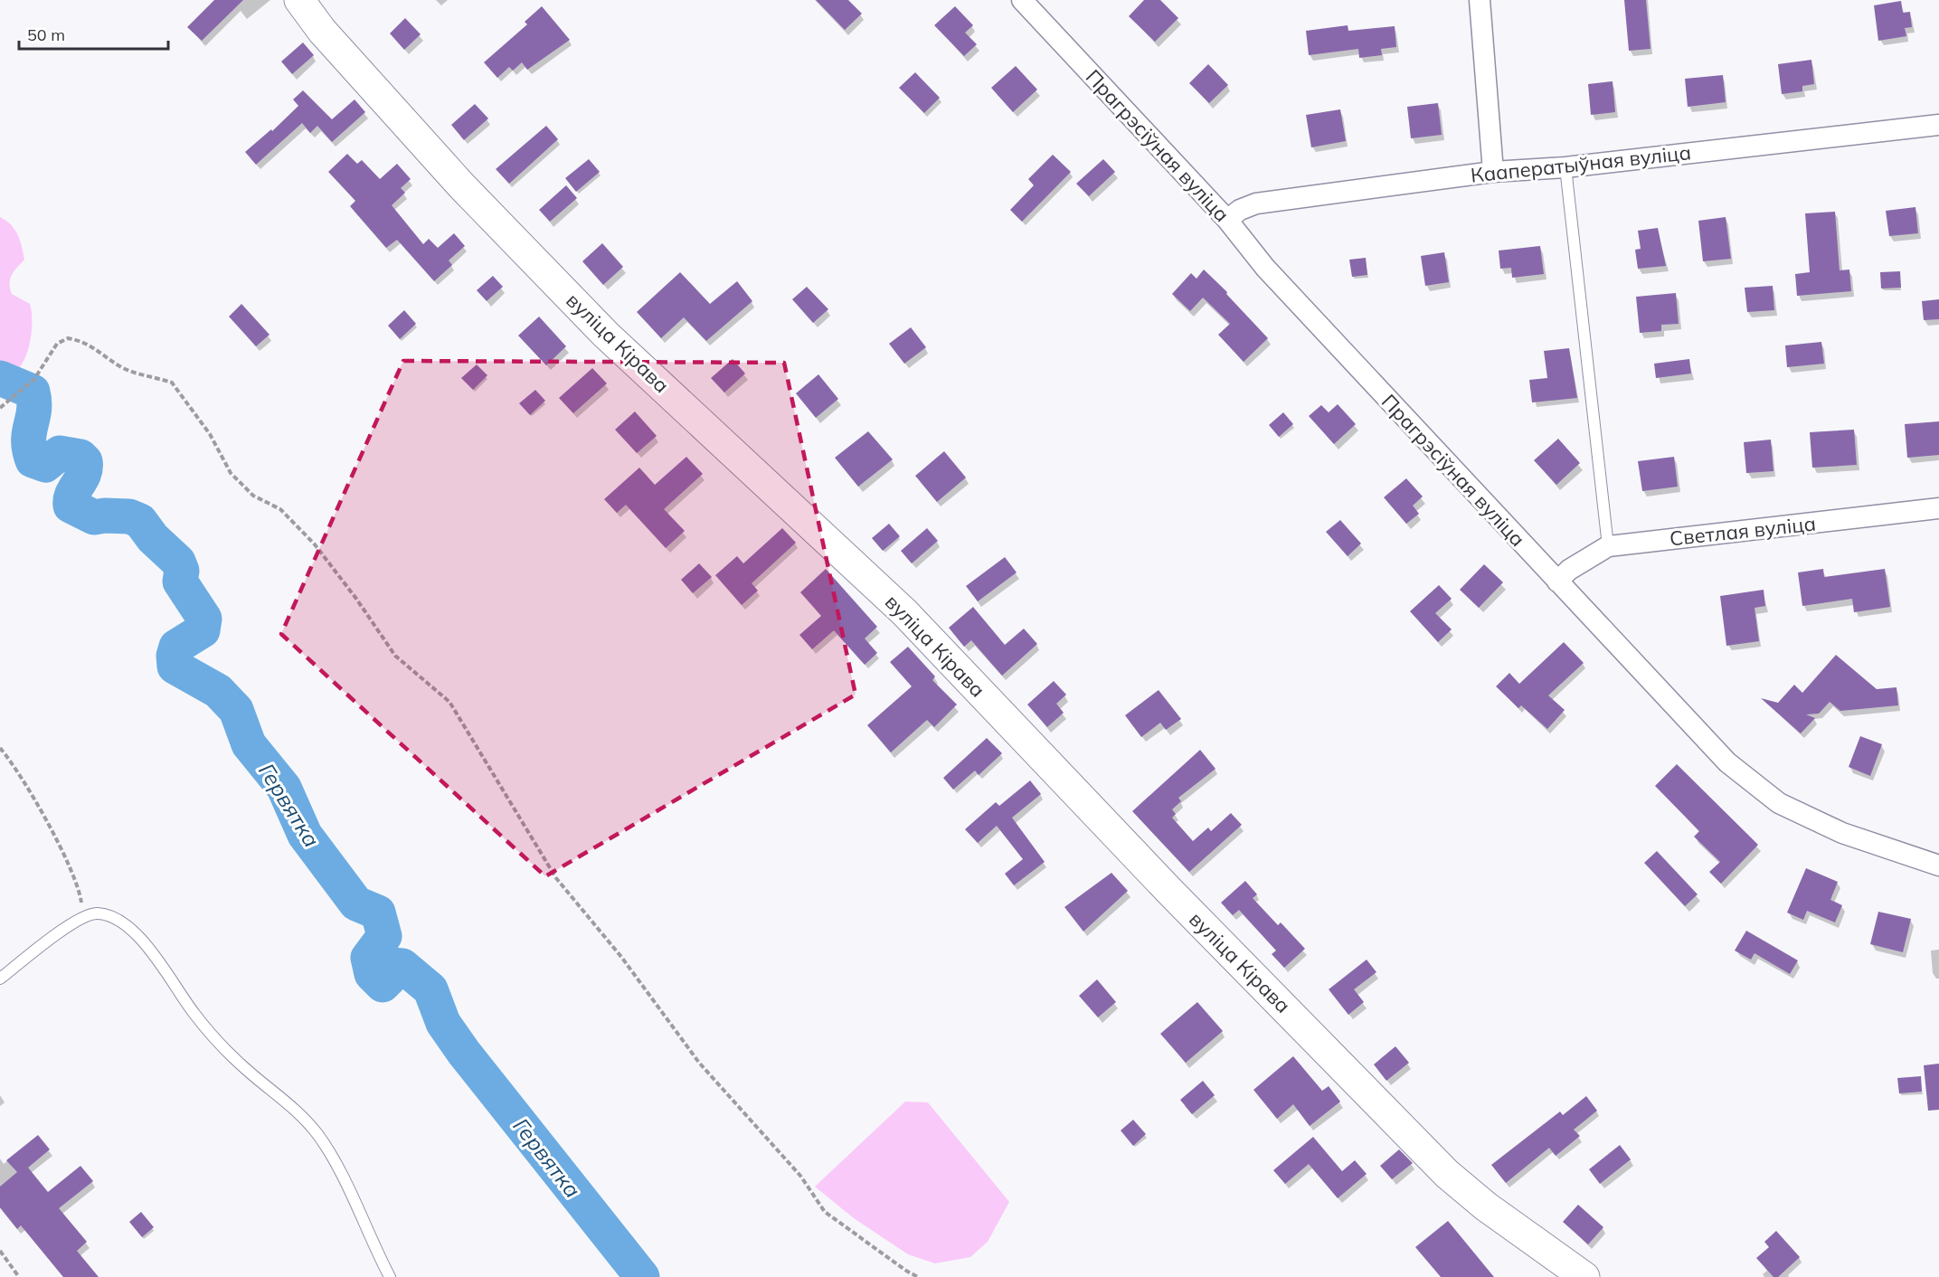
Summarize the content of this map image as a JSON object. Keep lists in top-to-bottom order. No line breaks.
{"streets":{"street":["Прагрэсіўная вуліца","Кааператыўная вуліца","вуліца Кірава","Светлая вуліца"]},"crossings":[["Прагрэсіўная вуліца","Кааператыўная вуліца"],["Прагрэсіўная вуліца","Светлая вуліца"]],"water":["Гервятка"],"scale_bar":"50 m"}
